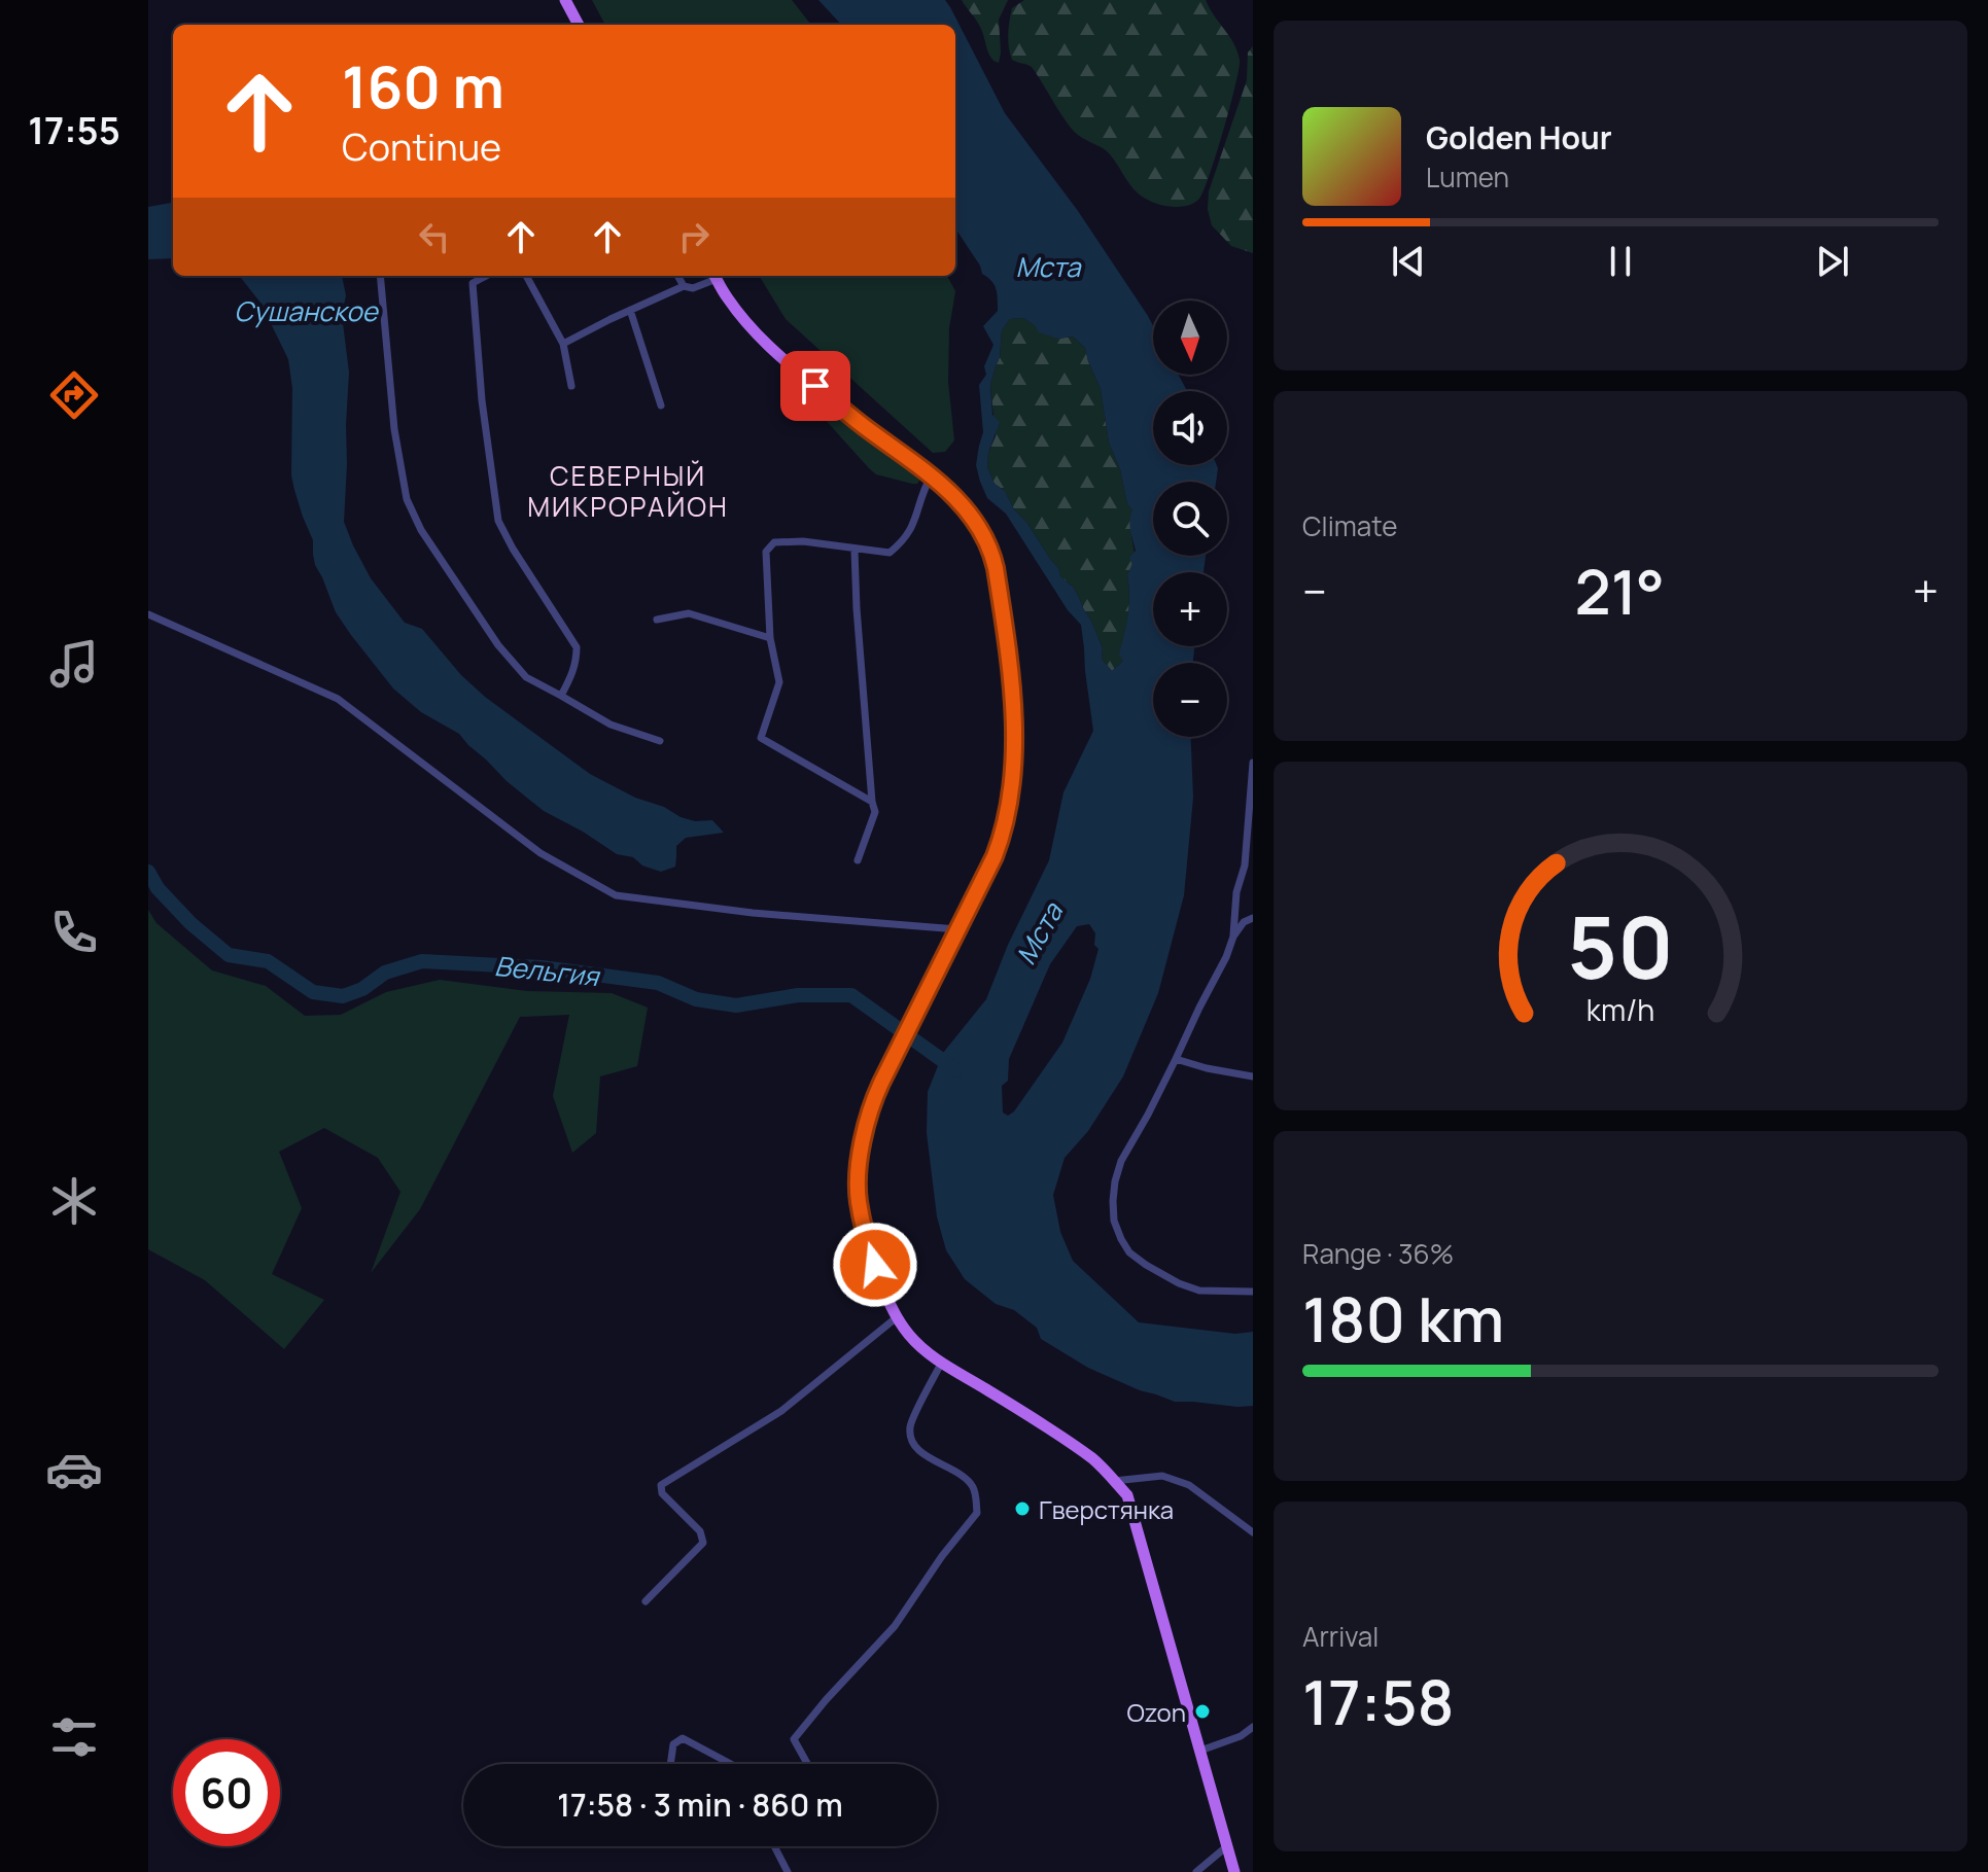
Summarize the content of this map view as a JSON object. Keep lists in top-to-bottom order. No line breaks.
{"districts":["СЕВЕРНЫЙ МИКРОРАЙОН"],"water":["Мста","Сушанское","Вельгия"],"places":["Гверстянка","Ozon"],"north":"bottom","page":{"tabs":"17:55","turn":["160 m","Continue"],"song":["Golden Hour","Lumen"],"map_buttons":["+","−"],"tile":["Climate",["Range · 36%","180 km"],["Arrival","17:58"]],"heat":["−","21°","+"],"limit":"60","trip":"17:58 · 3 min · 860 m","gauge":["50","km/h"]}}
